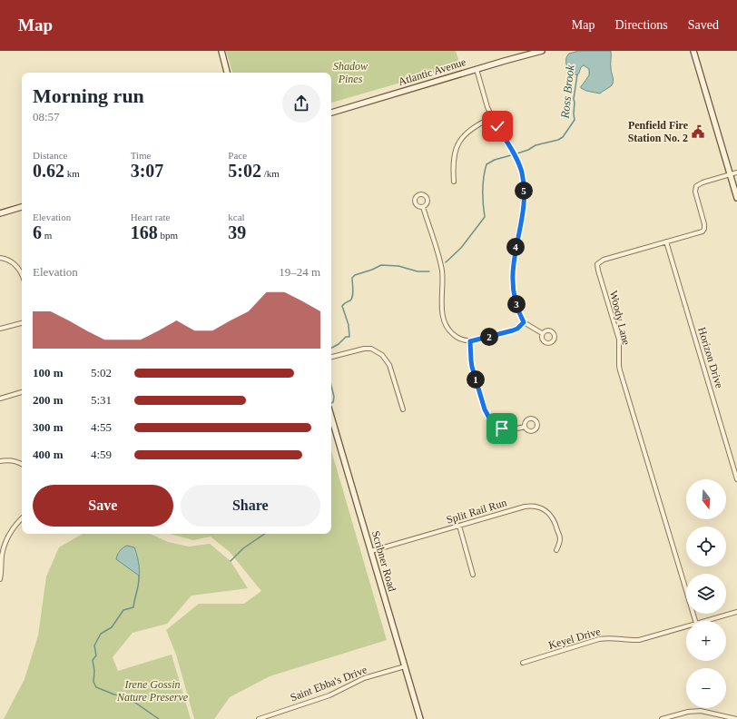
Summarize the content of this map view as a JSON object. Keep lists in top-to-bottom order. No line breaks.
{"streets":{"street":["Atlantic Avenue","Woody Lane","Horizon Drive","Split Rail Run","Scribner Road","Keyel Drive","Saint Ebba's Drive"]},"crossings":[["Woody Lane","Horizon Drive"],["Split Rail Run","Scribner Road"],["Scribner Road","Saint Ebba's Drive"]],"water":["Ross Brook"],"parks":["Shadow Pines","Irene Gossin Nature Preserve"],"places":{"public building":["Penfield Fire Station No. 2"]},"north":"bottom","page":{"header":"Map","nav":["Map","Directions","Saved"],"heading":["Morning run","08:57"],"stats":[["Distance","0.62 km"],["Time","3:07"],["Pace","5:02 /km"],["Elevation","6 m"],["Heart rate","168 bpm"],["kcal","39"]],"pins":["5","4","3","2","1"],"chart":["Elevation","19–24 m"],"list":[{"name":"100 m","note":"5:02"},{"name":"200 m","note":"5:31"},{"name":"300 m","note":"4:55"},{"name":"400 m","note":"4:59"}],"buttons":["Save","Share"],"map_buttons":["+","−"]}}
